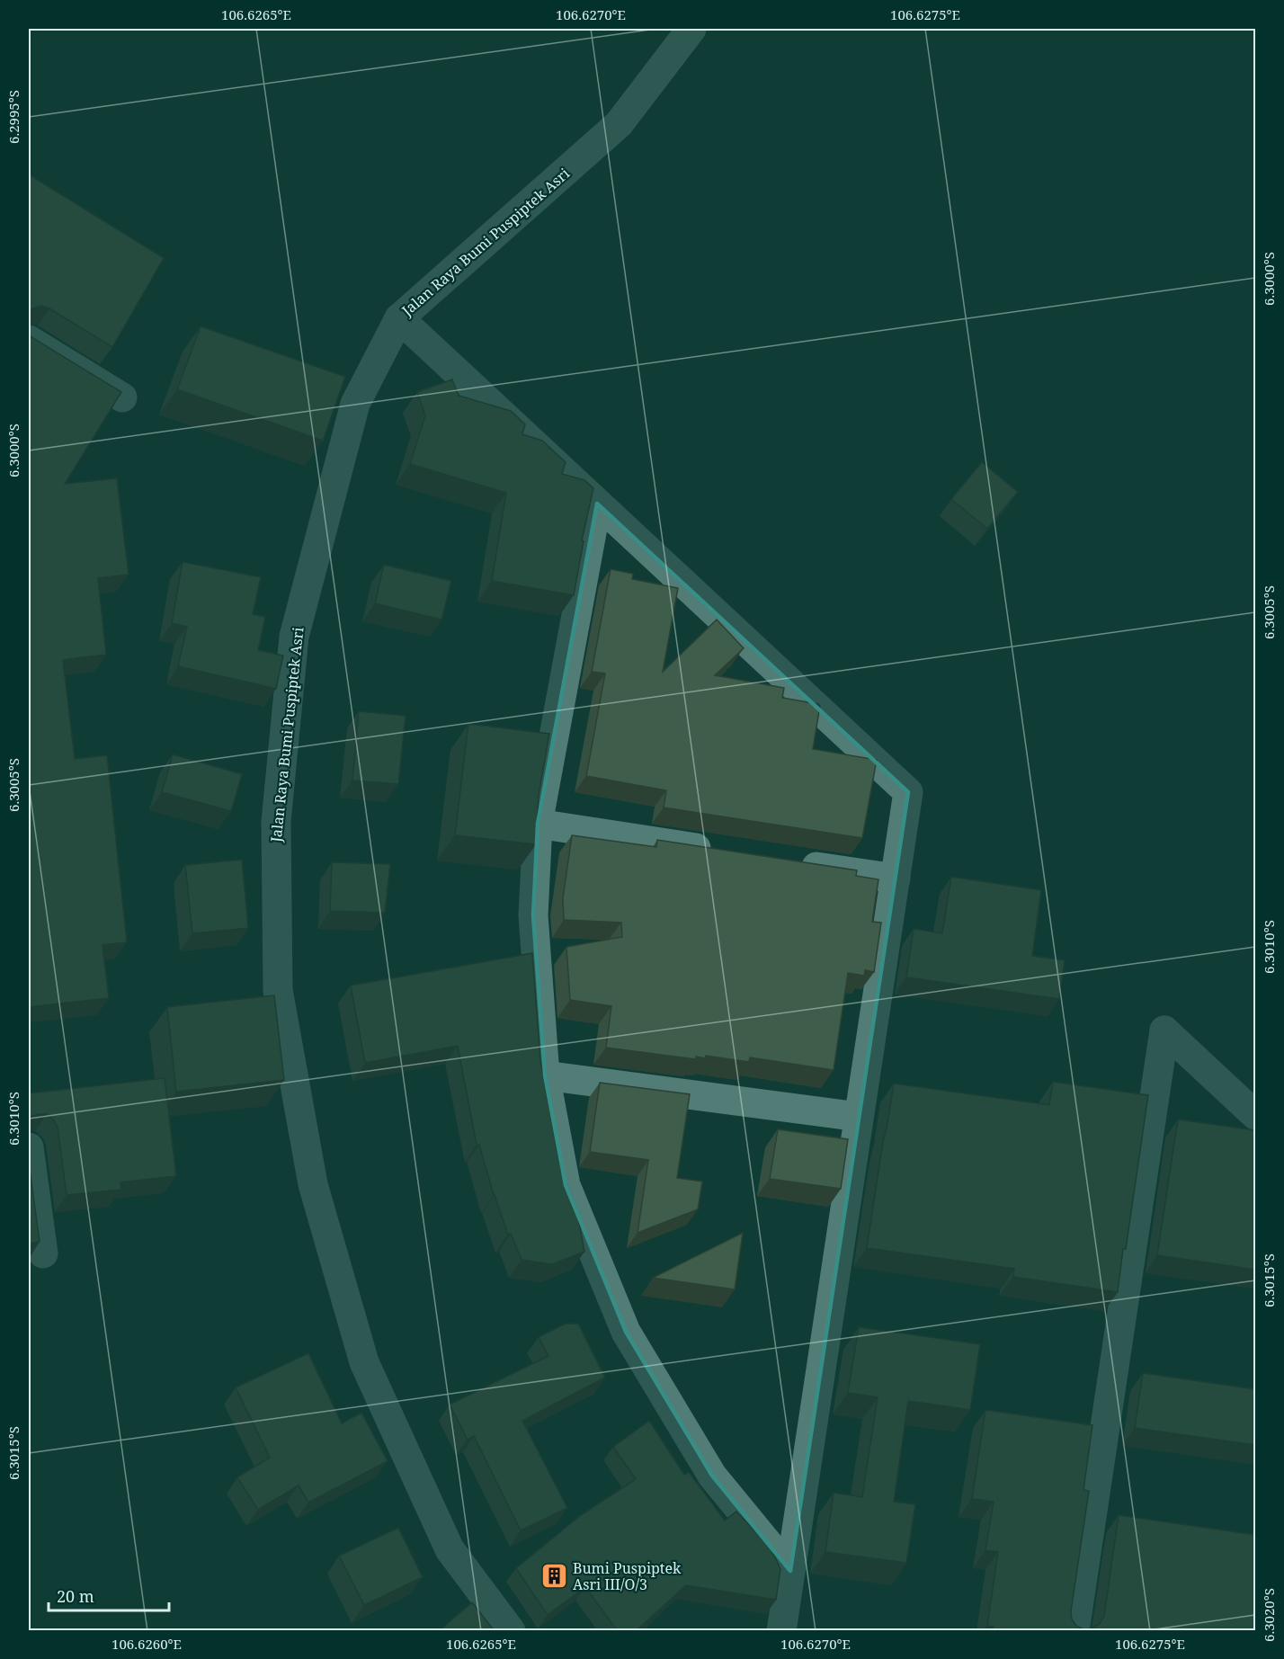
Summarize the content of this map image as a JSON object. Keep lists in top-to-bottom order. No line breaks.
{"streets":{"street":["Jalan Raya Bumi Puspiptek Asri"]},"places":{"building":["Bumi Puspiptek Asri III/O/3"]},"scale_bar":"20 m","coordinates":["106.6265°E","106.6270°E","106.6275°E","6.2995°S","6.3000°S","6.3005°S","6.3010°S","6.3015°S","6.3020°S","106.6260°E"]}
